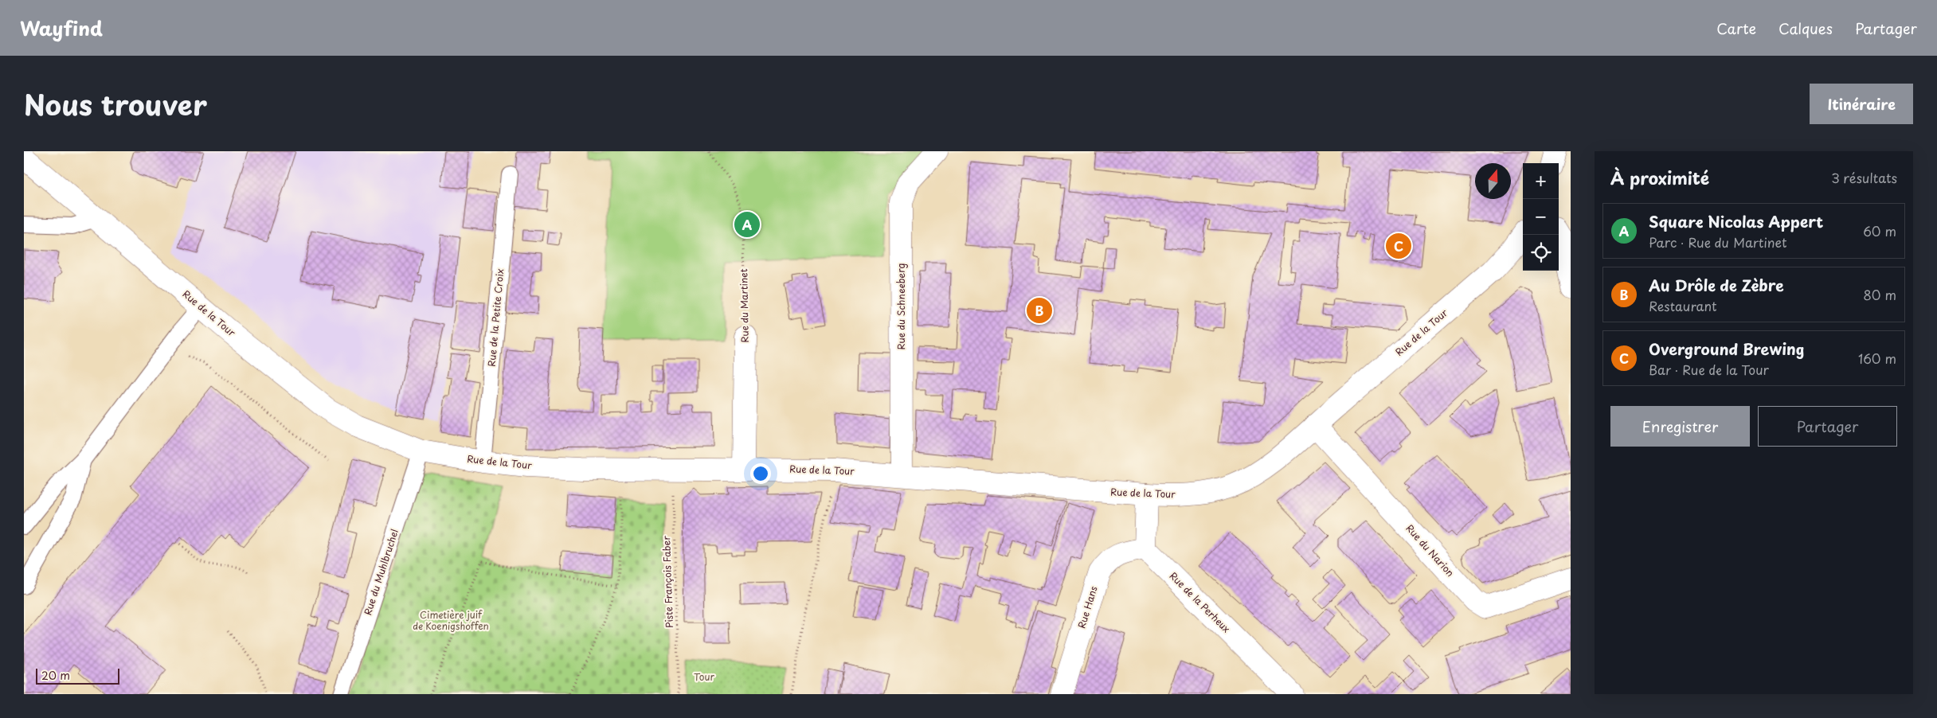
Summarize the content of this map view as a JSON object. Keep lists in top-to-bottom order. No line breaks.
{"streets":{"street":["Rue du Martinet","Rue du Schneeberg","Rue de la Tour","Rue du Narion","Rue de la Perheux","Rue Hans"],"lane":["Rue de la Petite Croix","Rue du Muhlbruchel"],"path":["Piste François Faber"]},"crossings":[["Rue du Martinet","Rue de la Tour"],["Rue du Schneeberg","Rue de la Tour"],["Rue de la Tour","Rue de la Petite Croix"],["Rue de la Tour","Rue du Narion"],["Rue de la Tour","Rue du Muhlbruchel"],["Rue de la Tour","Piste François Faber"],["Rue de la Perheux","Rue Hans"]],"parks":["Cimetière juif de Koenigshoffen","Tour"],"scale_bar":"20 m","north":"top","page":{"header":"Wayfind","nav":["Carte","Calques","Partager"],"title":"Nous trouver","buttons":["Itinéraire",["Enregistrer","Partager"]],"heading":["À proximité","3 résultats"],"map_buttons":["+","−"],"list":[{"mark":"A","name":"Square Nicolas Appert","note":"Parc · Rue du Martinet","value":"60 m"},{"mark":"B","name":"Au Drôle de Zèbre","note":"Restaurant","value":"80 m"},{"mark":"C","name":"Overground Brewing","note":"Bar · Rue de la Tour","value":"160 m"}],"pins":["A","C","B"],"scale":"20 m"}}
